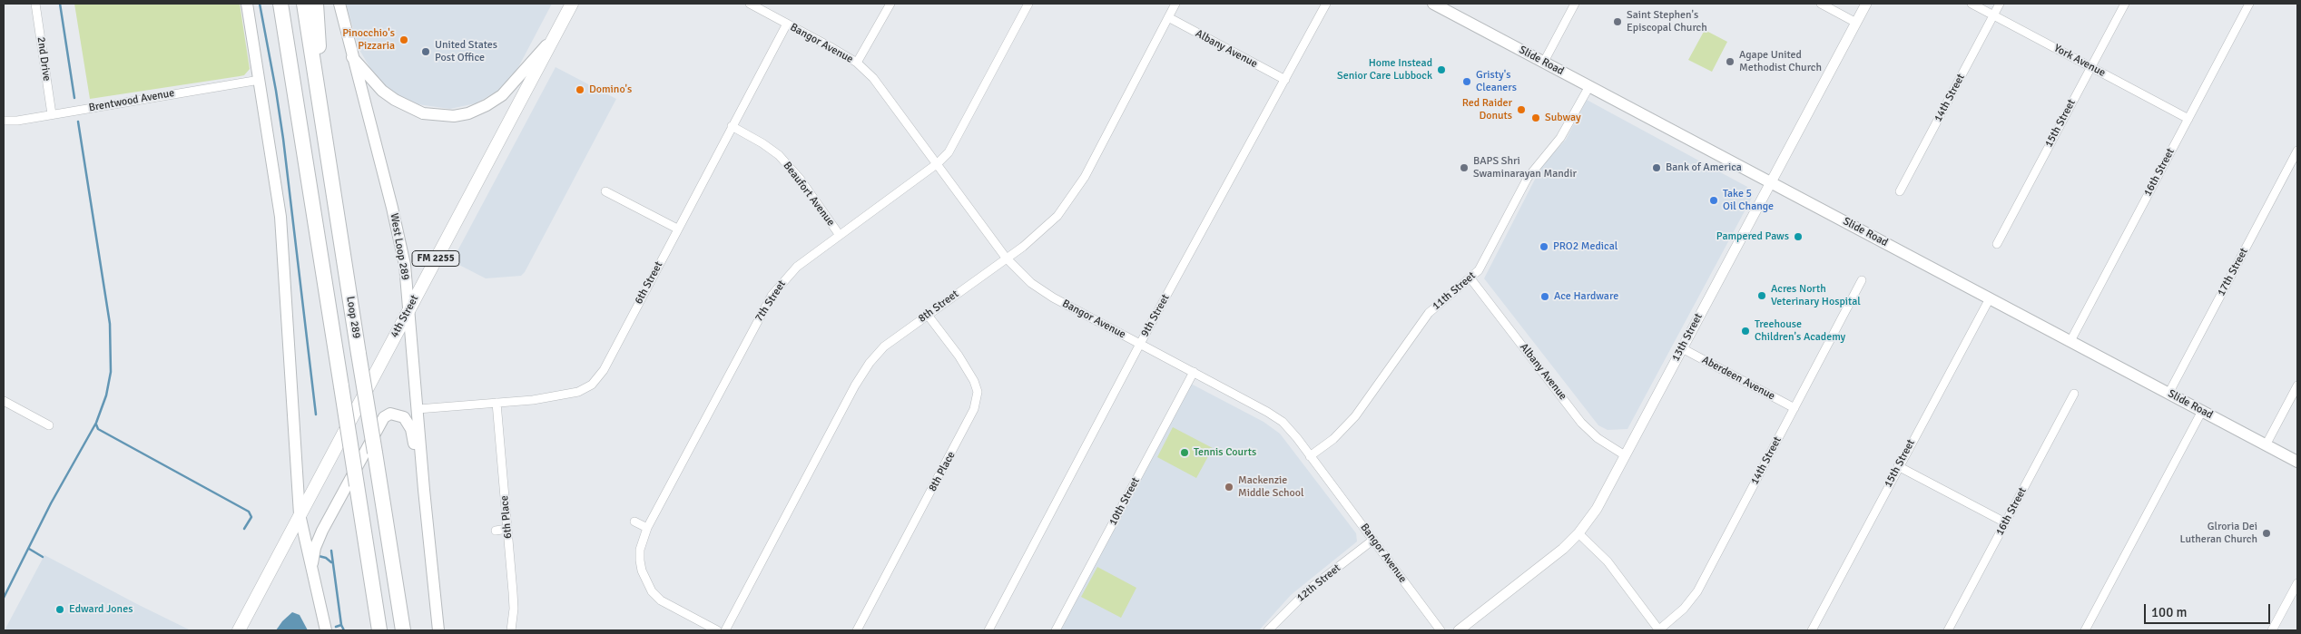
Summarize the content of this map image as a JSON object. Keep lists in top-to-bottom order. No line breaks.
{"streets":{"highway":["Loop 289"],"main road":["Slide Road","West Loop 289","FM 2255","4th Street"],"street":["Bangor Avenue","Albany Avenue","2nd Drive","York Avenue","14th Street","Brentwood Avenue","15th Street","16th Street","Beaufort Avenue","17th Street","6th Street","11th Street","7th Street","8th Street","9th Street","13th Street","Aberdeen Avenue","8th Place","10th Street","6th Place","12th Street"]},"crossings":[["Bangor Avenue","6th Street"],["Bangor Avenue","11th Street"],["Bangor Avenue","7th Street"],["Bangor Avenue","8th Street"],["Bangor Avenue","9th Street"],["Bangor Avenue","10th Street"],["Bangor Avenue","12th Street"],["Albany Avenue","11th Street"],["Albany Avenue","8th Street"],["Albany Avenue","9th Street"],["Albany Avenue","13th Street"],["2nd Drive","Brentwood Avenue"],["Slide Road","15th Street"],["Slide Road","16th Street"],["Slide Road","17th Street"],["Slide Road","11th Street"],["Slide Road","13th Street"],["York Avenue","14th Street"],["York Avenue","15th Street"],["York Avenue","16th Street"],["14th Street","Aberdeen Avenue"],["Beaufort Avenue","6th Street"],["Beaufort Avenue","7th Street"],["West Loop 289","6th Street"],["West Loop 289","4th Street"],["6th Street","6th Place"],["8th Street","8th Place"],["13th Street","Aberdeen Avenue"]],"places":["Saint Stephen's Episcopal Church","Pinocchio's Pizzaria","United States Post Office","Agape United Methodist Church","Home Instead Senior Care Lubbock","Gristy's Cleaners","Domino's","Red Raider Donuts","Subway","BAPS Shri Swaminarayan Mandir","Bank of America","Take 5 Oil Change","Pampered Paws","PRO2 Medical","Acres North Veterinary Hospital","Ace Hardware","Treehouse Children's Academy","Tennis Courts","Mackenzie Middle School","Glroria Dei Lutheran Church","Edward Jones"],"scale_bar":"100 m"}
